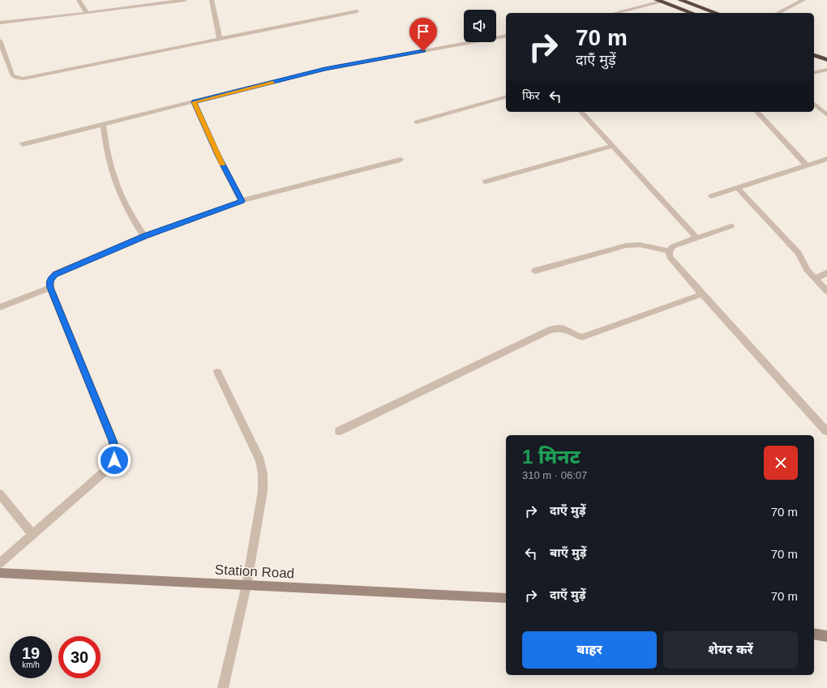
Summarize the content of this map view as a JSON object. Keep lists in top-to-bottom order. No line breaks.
{"streets":{"street":["Station Road"]},"page":{"turn":["70 m","दाएँ मुड़ें"],"then":"फिर","heading":["1 मिनट","310 m · 06:07"],"list":[{"name":"दाएँ मुड़ें","value":"70 m"},{"name":"बाएँ मुड़ें","value":"70 m"},{"name":"दाएँ मुड़ें","value":"70 m"}],"buttons":["बाहर","शेयर करें"],"speed":"19 km/h","limit":"30"}}
